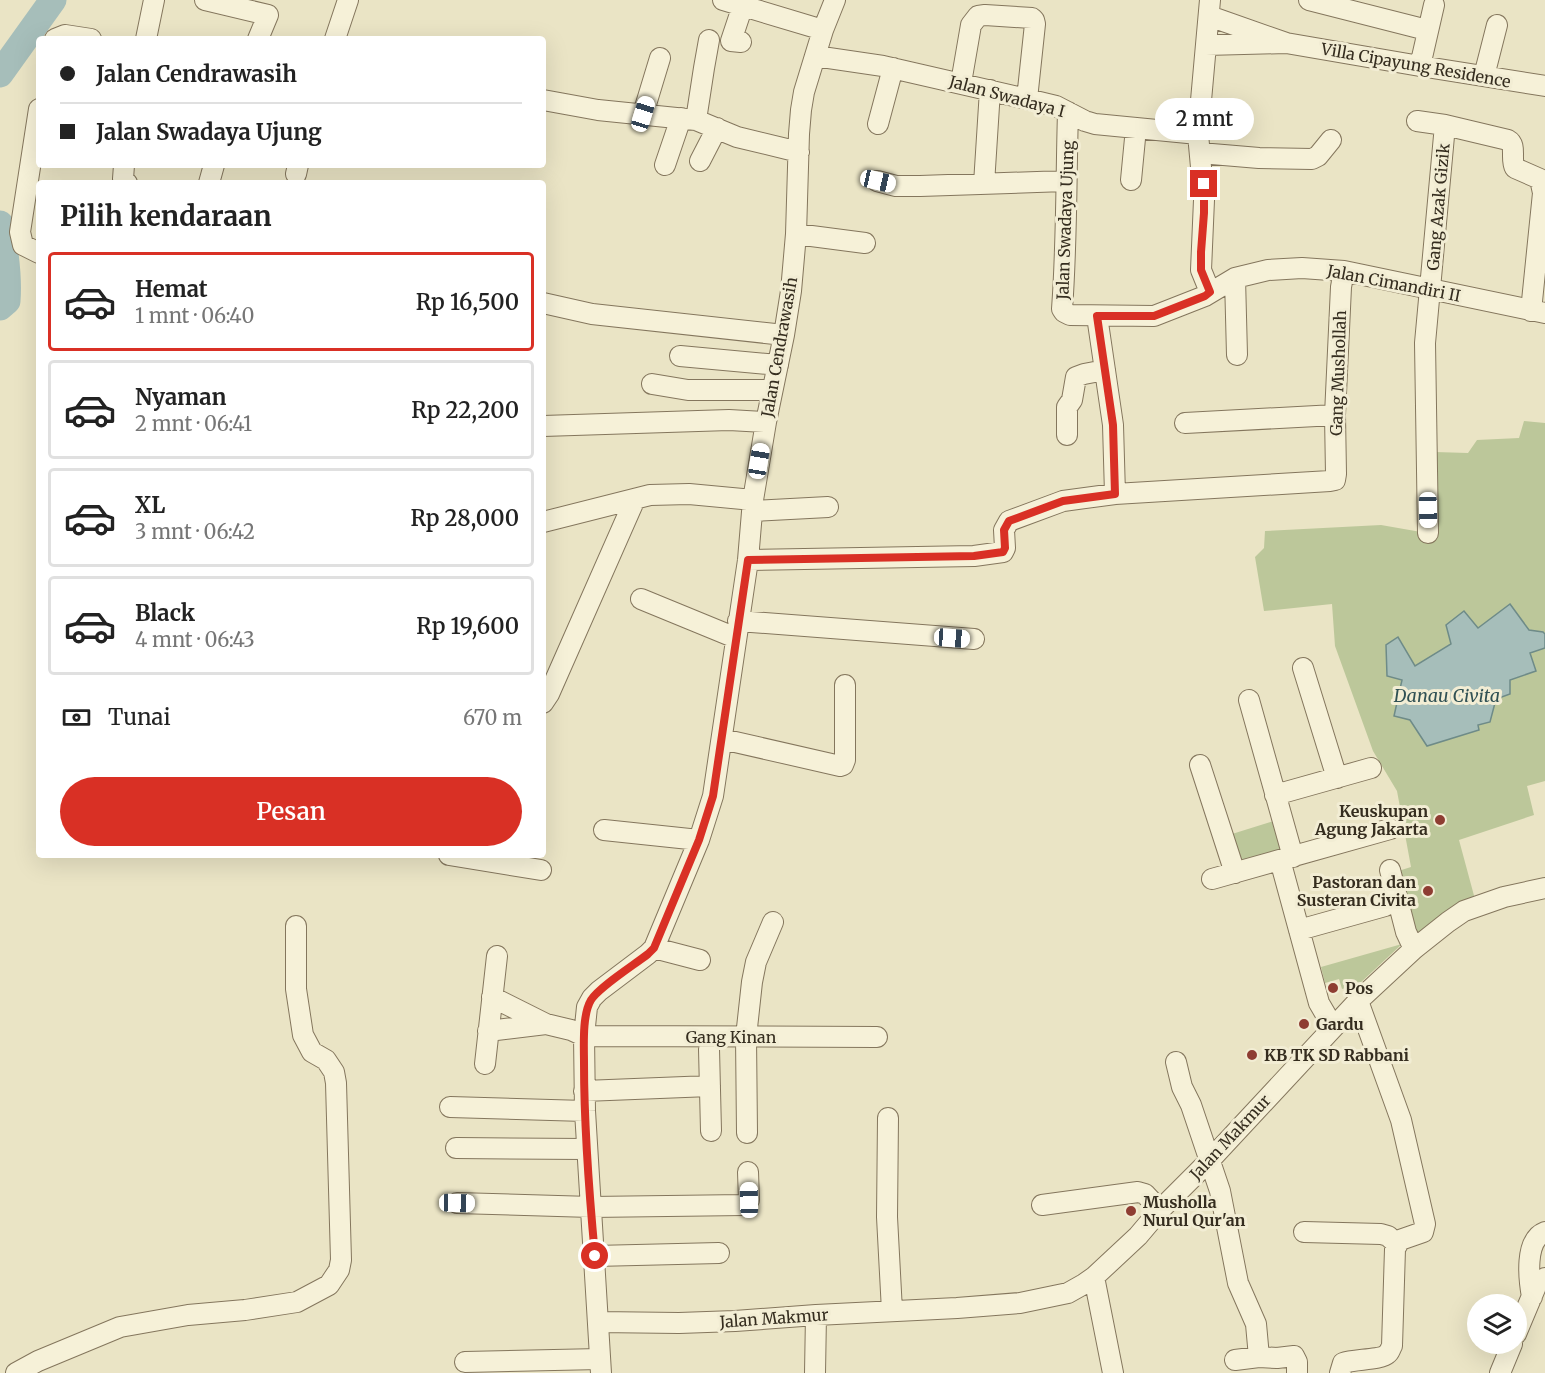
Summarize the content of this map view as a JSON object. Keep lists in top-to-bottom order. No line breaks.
{"streets":{"street":["Villa Cipayung Residence","Jalan Swadaya I","Gang Azak Gizik","Jalan Swadaya Ujung","Jalan Cimandiri II","Jalan Cendrawasih","Gang Mushollah","Gang Kinan","Jalan Makmur"]},"crossings":[["Jalan Swadaya I","Jalan Swadaya Ujung"],["Jalan Swadaya I","Jalan Cendrawasih"],["Gang Azak Gizik","Jalan Cimandiri II"],["Jalan Swadaya Ujung","Jalan Cimandiri II"],["Jalan Cimandiri II","Gang Mushollah"],["Jalan Cendrawasih","Gang Kinan"],["Jalan Cendrawasih","Jalan Makmur"]],"water":["Danau Civita"],"places":["Keuskupan Agung Jakarta","Pastoran dan Susteran Civita","Pos","Gardu","KB TK SD Rabbani","Musholla Nurul Qur'an"],"page":{"banner":["Jalan Cendrawasih","Jalan Swadaya Ujung"],"bubble":"2 mnt","heading":"Pilih kendaraan","list":[{"name":"Hemat","note":"1 mnt · 06:40","value":"Rp 16,500"},{"name":"Nyaman","note":"2 mnt · 06:41","value":"Rp 22,200"},{"name":"XL","note":"3 mnt · 06:42","value":"Rp 28,000"},{"name":"Black","note":"4 mnt · 06:43","value":"Rp 19,600"}],"pay":["Tunai","670 m"],"buttons":"Pesan"}}
